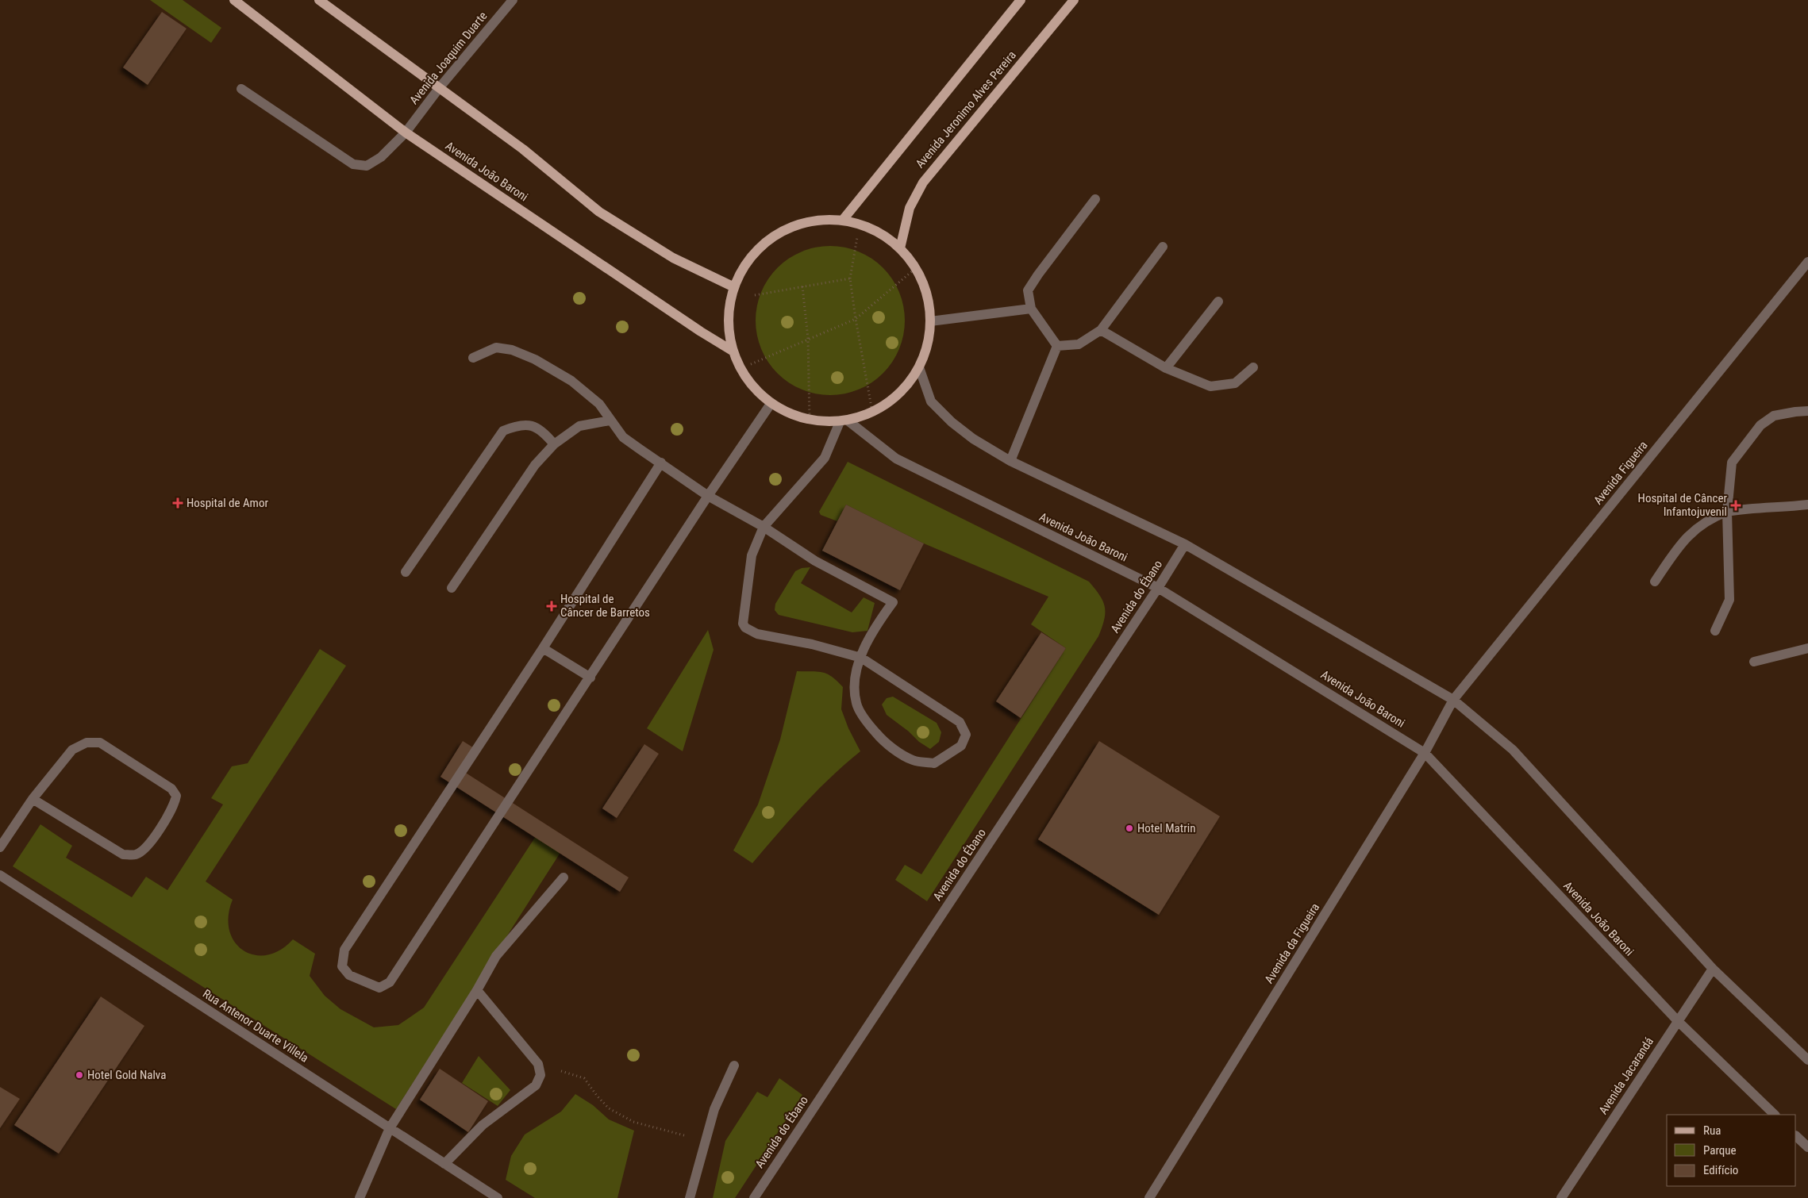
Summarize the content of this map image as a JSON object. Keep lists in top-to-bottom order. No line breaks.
{"streets":{"main road":["Avenida Jeronimo Alves Pereira","Avenida João Baroni"],"street":["Avenida Joaquim Duarte","Avenida Figueira","Avenida do Ébano","Avenida da Figueira","Rua Antenor Duarte Villela","Avenida Jacarandá"]},"crossings":[["Avenida Joaquim Duarte","Avenida João Baroni"],["Avenida João Baroni","Avenida do Ébano"],["Avenida João Baroni","Avenida da Figueira"],["Avenida João Baroni","Avenida Jacarandá"],["Avenida Figueira","Avenida da Figueira"]],"places":{"health":["Hospital de Amor","Hospital de Câncer Infantojuvenil","Hospital de Câncer de Barretos"],"other":["Hotel Matrin","Hotel Gold Nalva"]},"legend":["Rua","Parque","Edifício"]}
